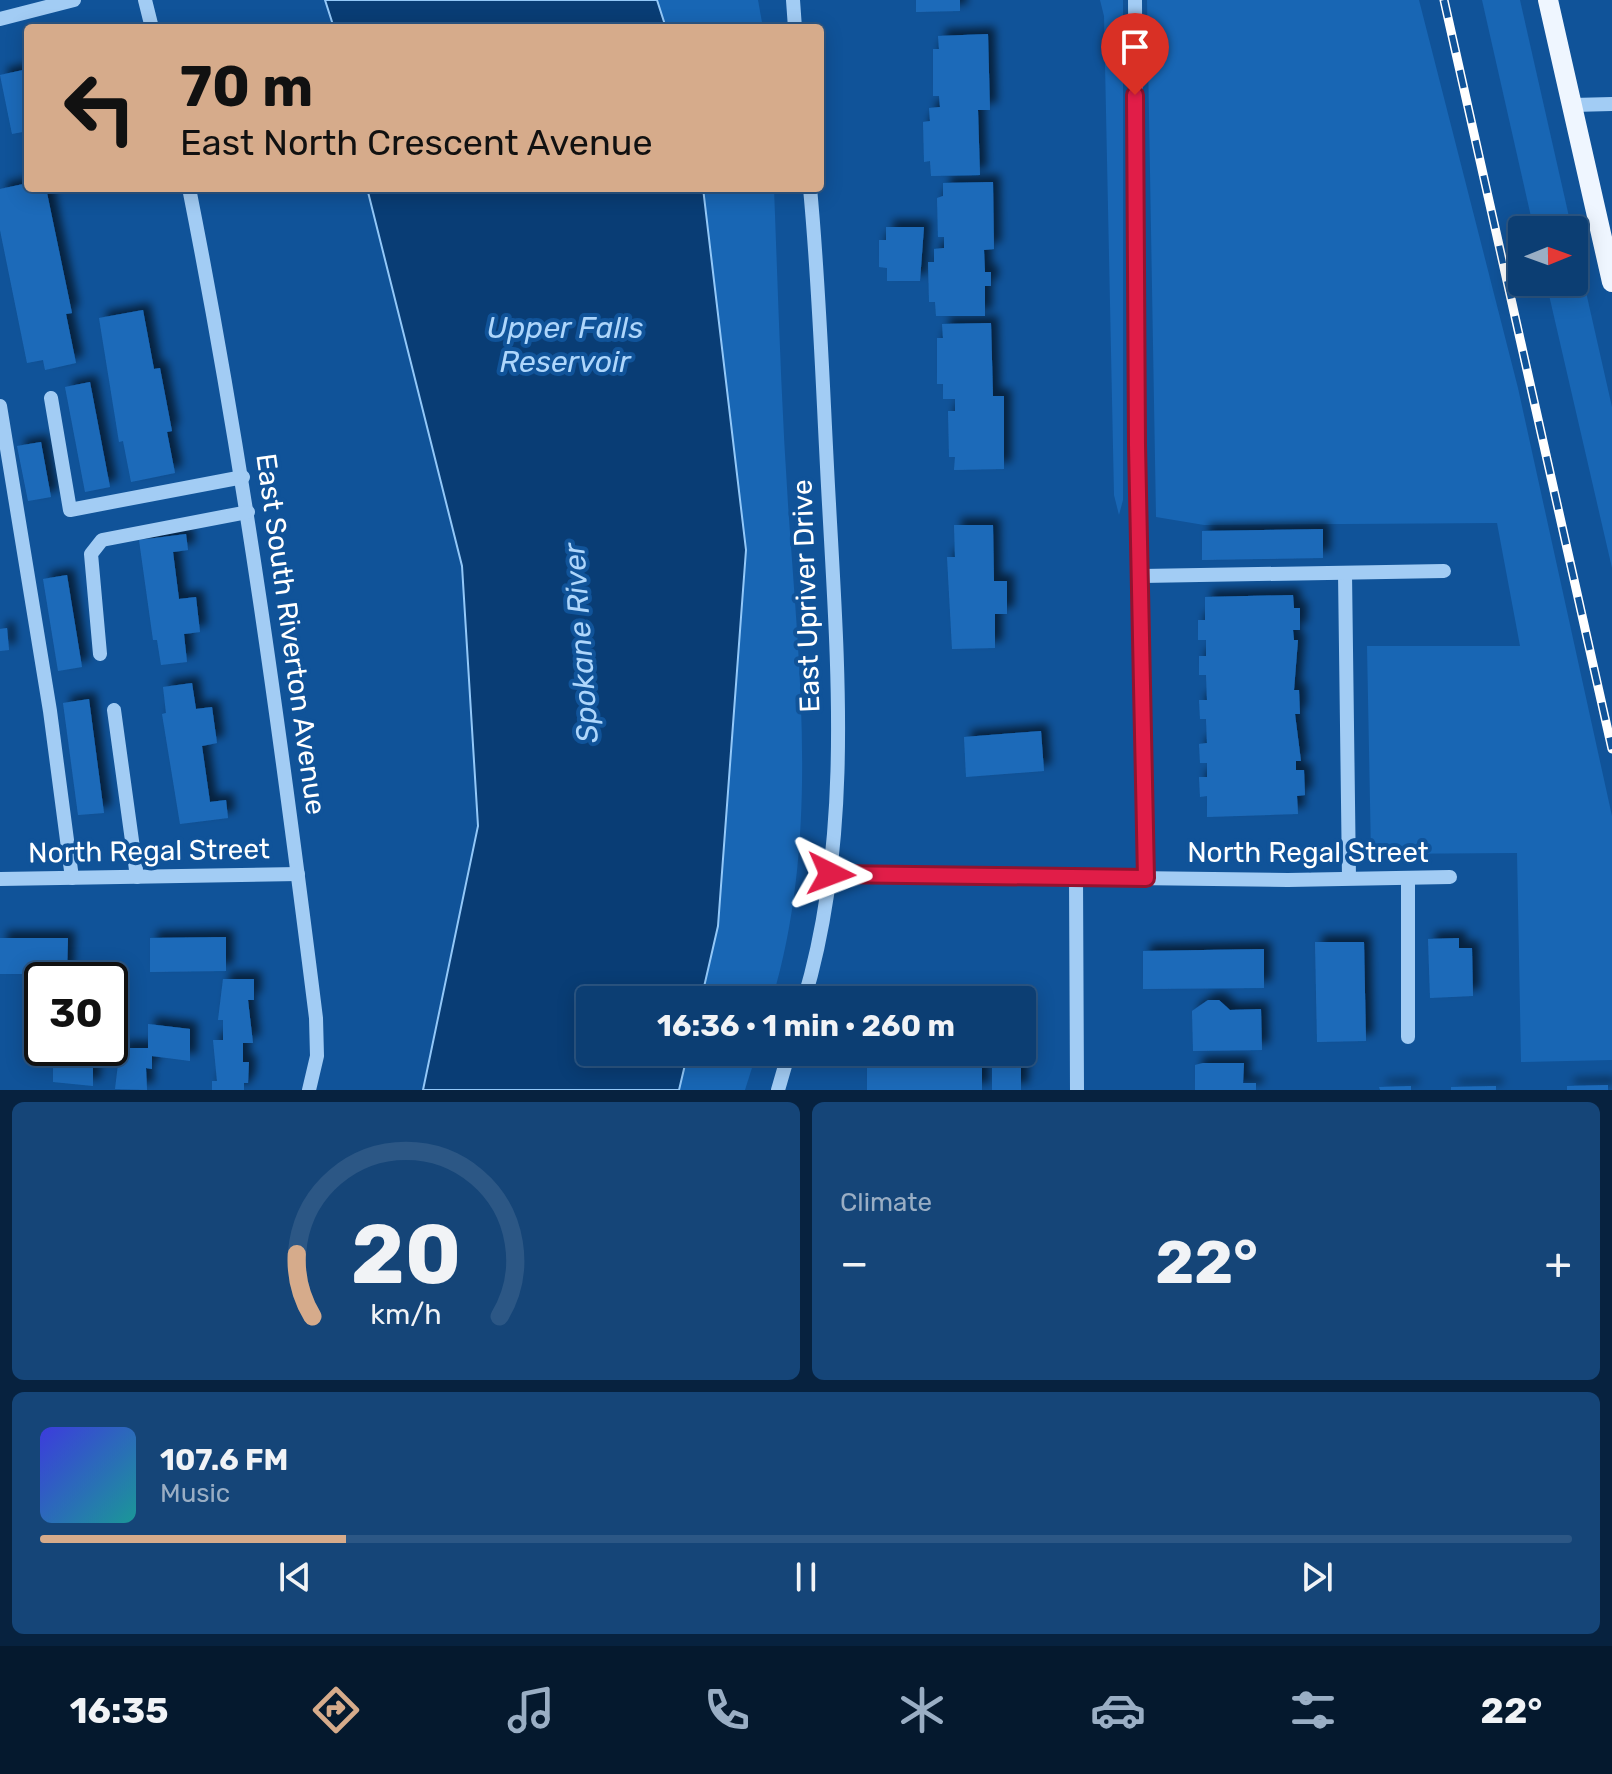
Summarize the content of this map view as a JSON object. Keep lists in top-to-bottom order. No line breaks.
{"streets":{"street":["East Upriver Drive","East South Riverton Avenue","North Regal Street"]},"crossings":[["East Upriver Drive","North Regal Street"],["East South Riverton Avenue","North Regal Street"]],"water":["Upper Falls Reservoir","Spokane River"],"north":"right","page":{"turn":["70 m","East North Crescent Avenue"],"limit":"30","trip":"16:36 · 1 min · 260 m","tile":"Climate","heat":["−","22°","+"],"song":["107.6 FM","Music"],"tabs":["16:35","22°"],"gauge":["20","km/h"]}}
